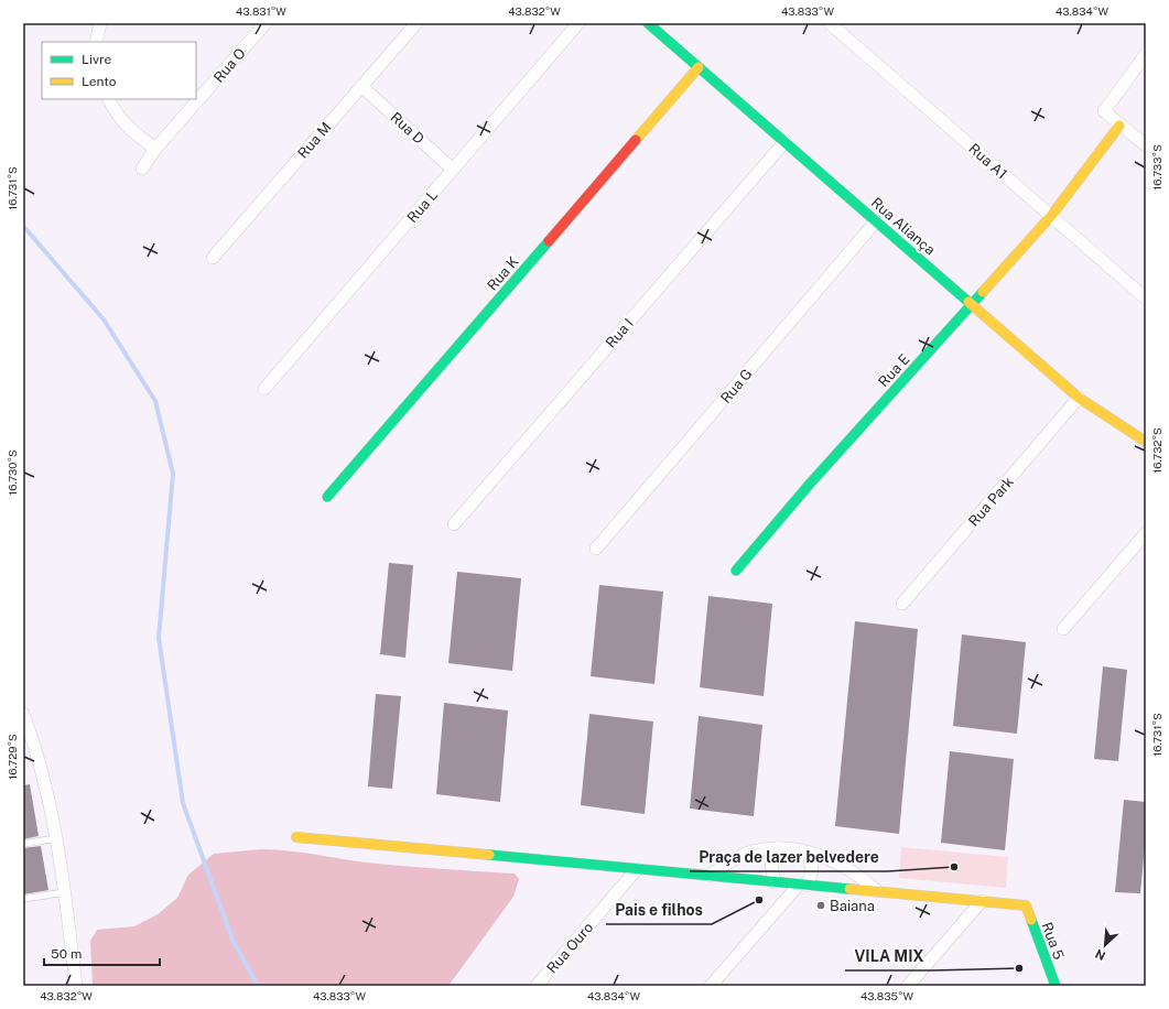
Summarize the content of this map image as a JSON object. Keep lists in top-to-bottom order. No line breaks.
{"streets":{"street":["Rua O","Rua D","Rua M","Rua A1","Rua L","Rua Aliança","Rua K","Rua I","Rua E","Rua G","Rua Park","Rua 5","Rua Ouro"]},"crossings":[["Rua D","Rua M"],["Rua D","Rua L"],["Rua A1","Rua E"],["Rua Aliança","Rua K"],["Rua Aliança","Rua I"],["Rua Aliança","Rua E"],["Rua Aliança","Rua G"],["Rua Aliança","Rua Park"]],"places":["Praça de lazer belvedere","Pais e filhos","Baiana","VILA MIX"],"legend":["Livre","Lento"],"scale_bar":"50 m","north":"bottom left","coordinates":["43.831°W","43.832°W","43.833°W","43.834°W","16.733°S","16.731°S","16.732°S","16.730°S","16.729°S","43.835°W"]}
